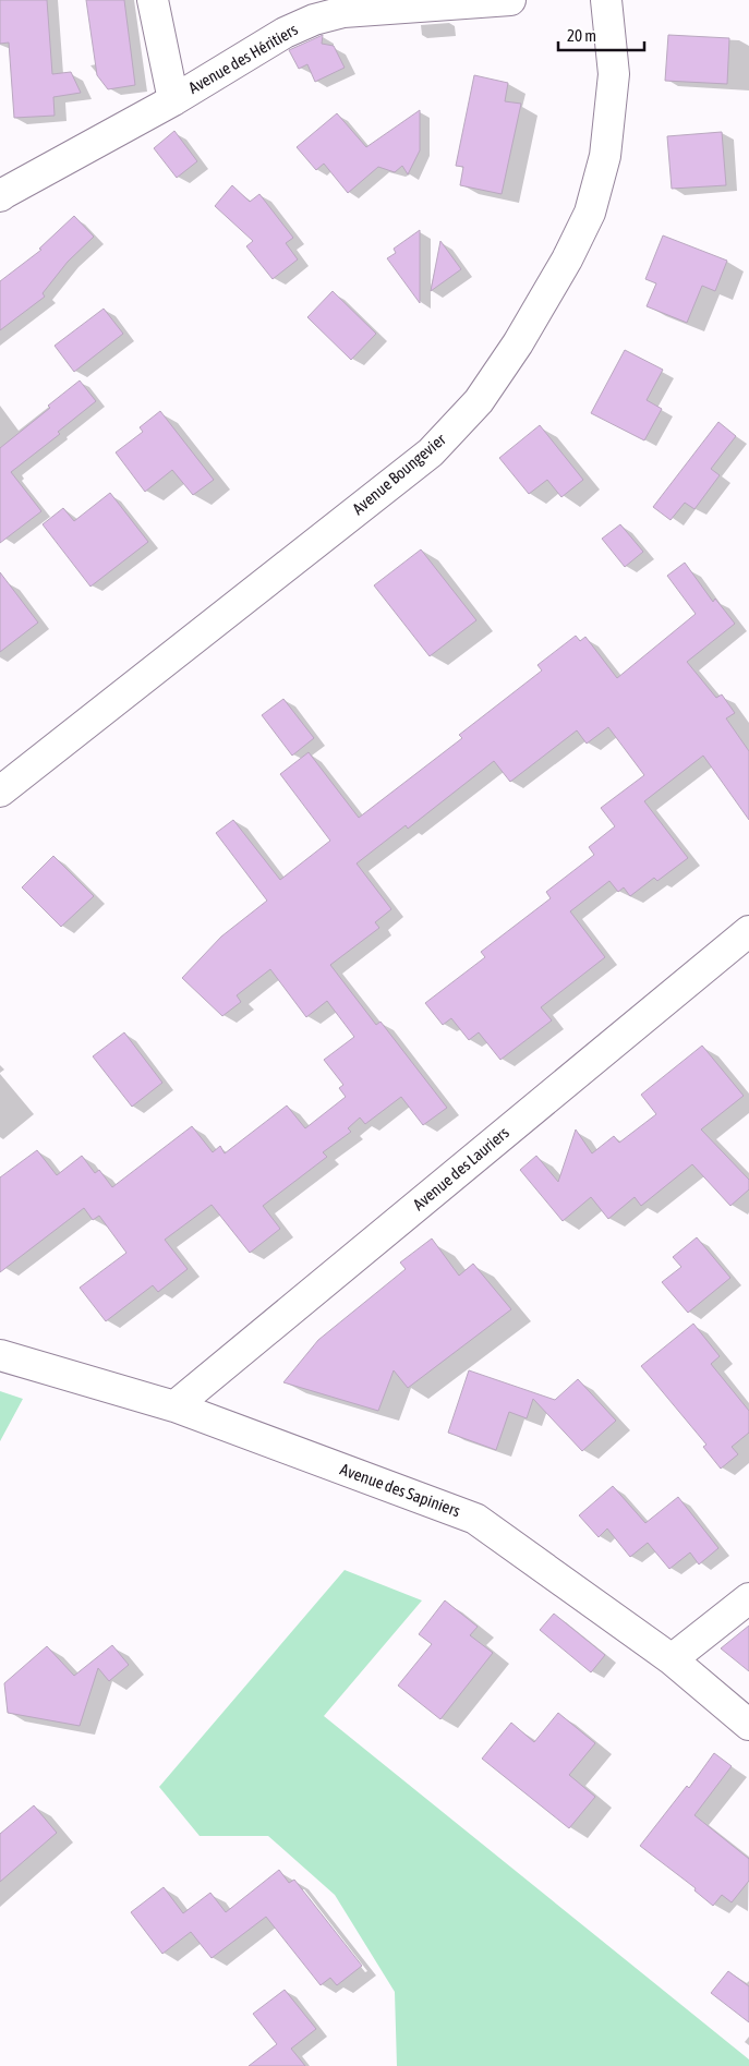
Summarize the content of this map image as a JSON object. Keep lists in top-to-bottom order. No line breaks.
{"streets":{"street":["Avenue des Héritiers","Avenue Boungevier","Avenue des Lauriers","Avenue des Sapiniers"]},"crossings":[["Avenue des Lauriers","Avenue des Sapiniers"]],"scale_bar":"20 m"}
